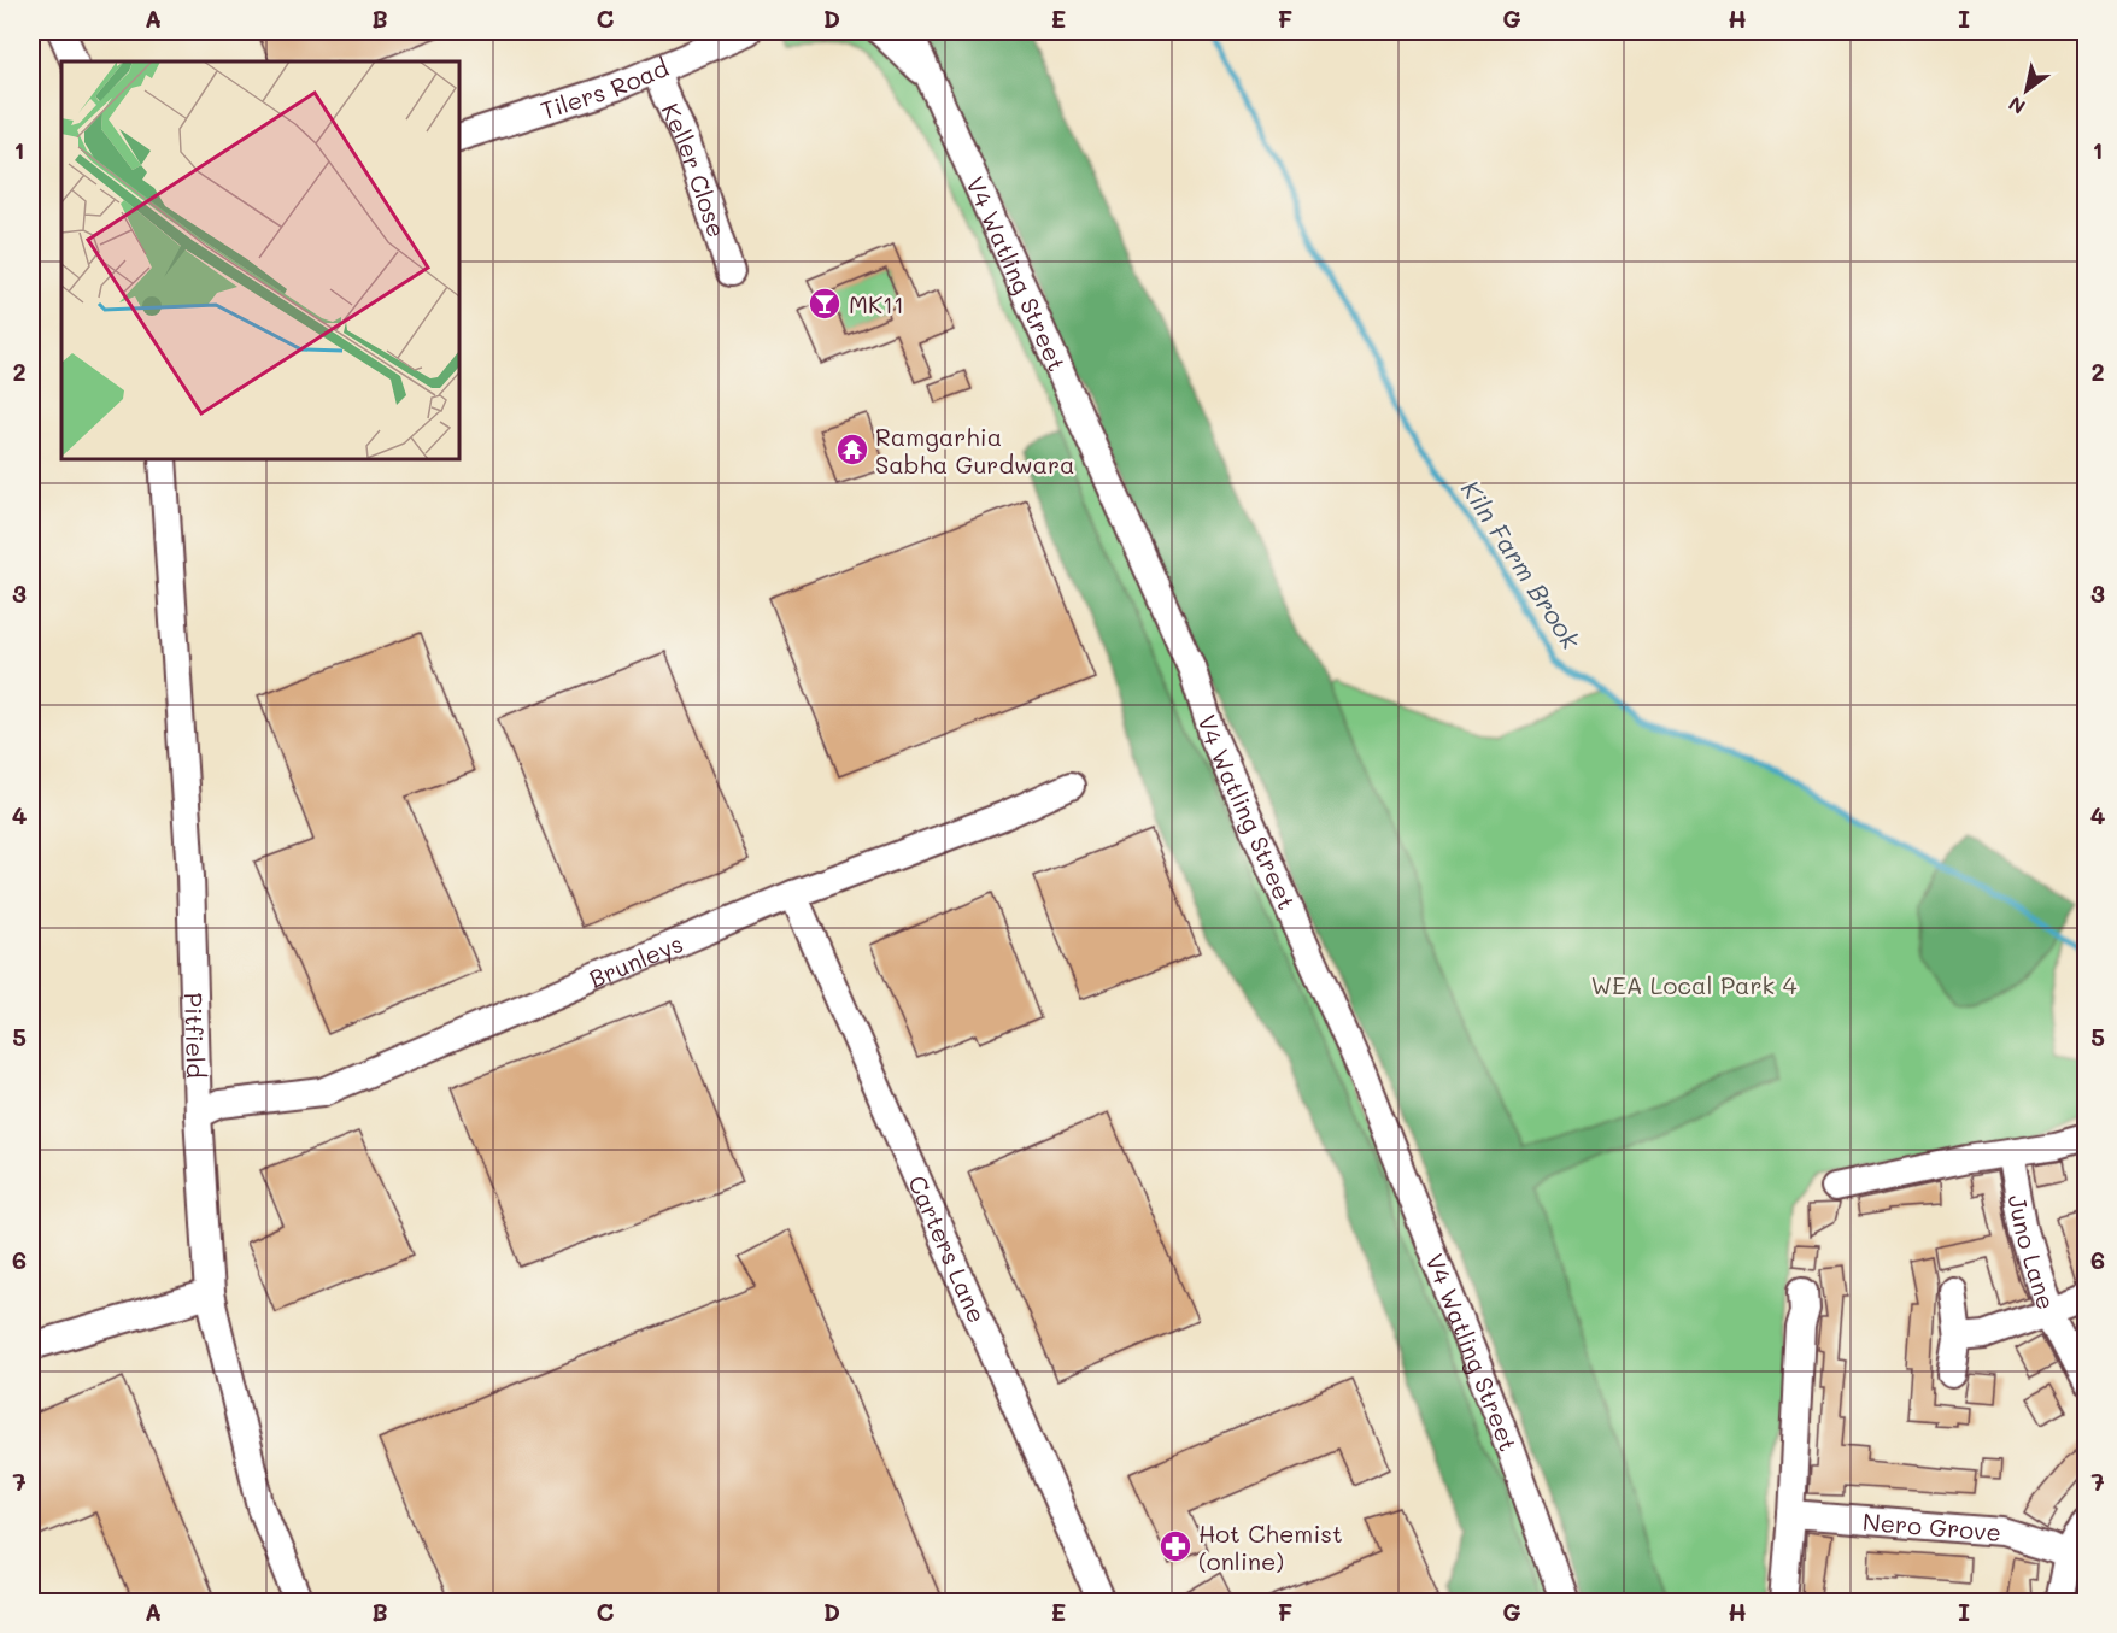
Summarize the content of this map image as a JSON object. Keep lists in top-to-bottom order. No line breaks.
{"streets":{"street":["Tilers Road","Keller Close","V4 Watling Street","Brunleys","Pitfield","Carters Lane","Juno Lane","Nero Grove"]},"crossings":[["Tilers Road","Keller Close"],["Brunleys","Pitfield"],["Brunleys","Carters Lane"]],"water":["Kiln Farm Brook"],"parks":["WEA Local Park 4"],"places":{"bar":["MK11"],"temple":["Ramgarhia Sabha Gurdwara"],"pharmacy":["Hot Chemist (online)"]},"north":"bottom left","grid":{"columns":["A","B","C","D","E","F","G","H","I"],"rows":["1","2","3","4","5","6","7"]}}
